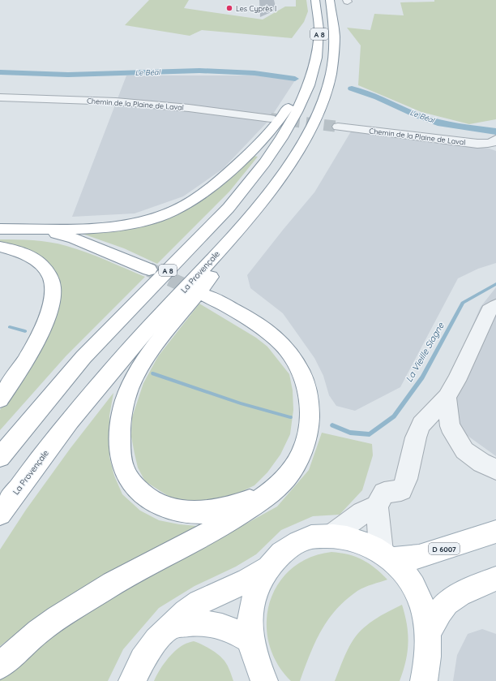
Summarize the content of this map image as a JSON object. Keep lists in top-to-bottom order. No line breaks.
{"streets":{"main road":["A 8","La Provençale","D 6007"],"street":["Chemin de la Plaine de Laval"]},"water":["Le Béal","La Vieille Siagne"],"places":["Les Cyprès I"]}
